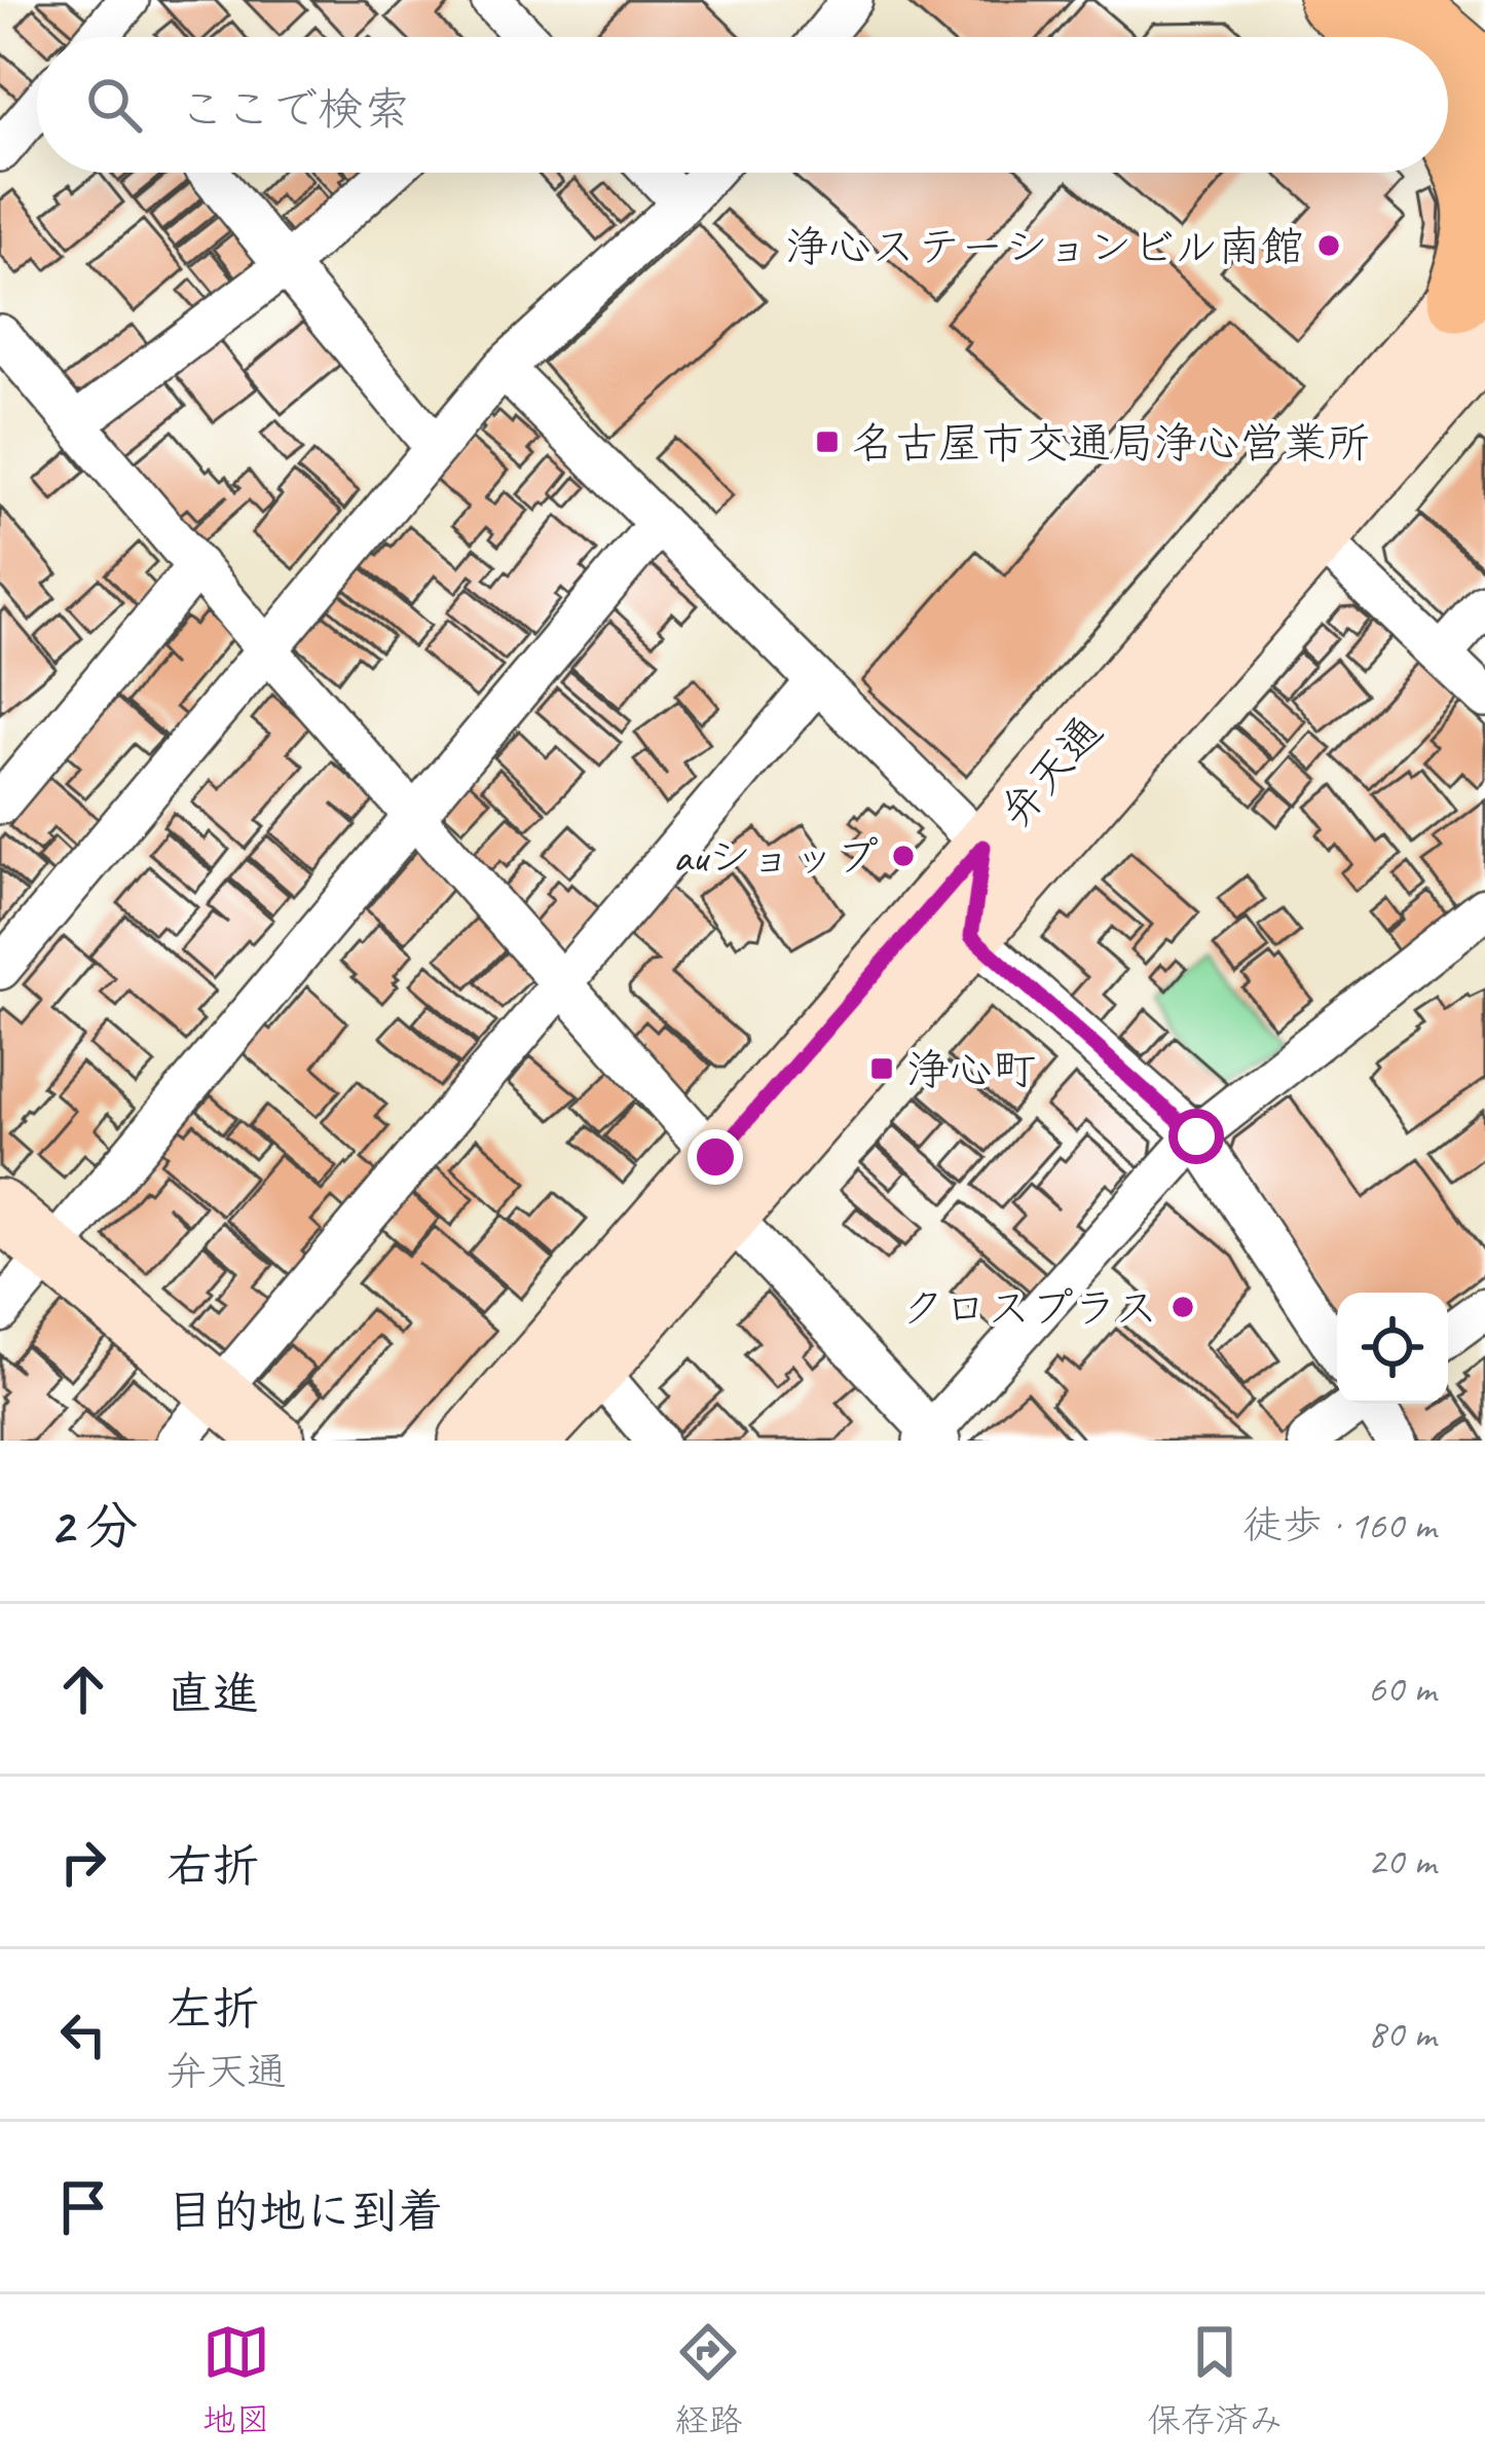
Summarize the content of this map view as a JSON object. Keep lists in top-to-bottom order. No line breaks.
{"streets":{"street":["弁天通"]},"places":{"other":["浄心ステーションビル南館","auショップ","クロスプラス"],"transit":["名古屋市交通局浄心営業所","浄心町"]},"page":{"search":"ここで検索","heading":["2 分","徒歩 · 160 m"],"list":[["直進","60 m"],["右折","20 m"],["左折","弁天通","80 m"],"目的地に到着"],"nav":["地図","経路","保存済み"]}}
